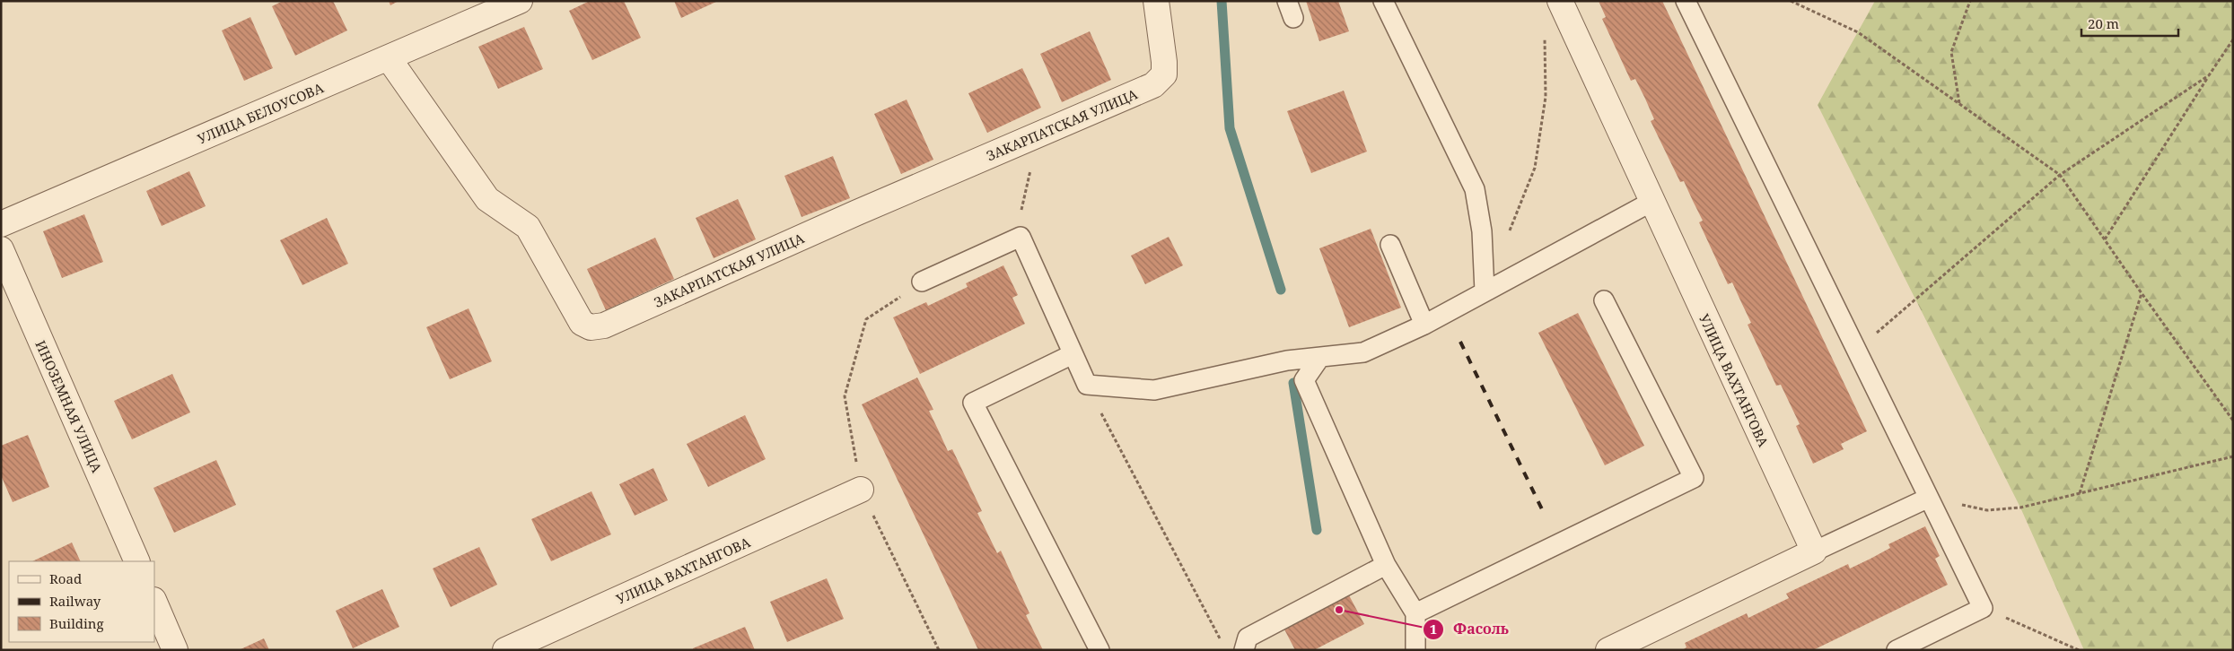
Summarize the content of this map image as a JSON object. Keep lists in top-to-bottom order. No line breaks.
{"streets":{"street":["УЛИЦА БЕЛОУСОВА","ЗАКАРПАТСКАЯ УЛИЦА","УЛИЦА ВАХТАНГОВА","ИНОЗЕМНАЯ УЛИЦА"]},"crossings":[["УЛИЦА БЕЛОУСОВА","ЗАКАРПАТСКАЯ УЛИЦА"]],"places":["Фасоль"],"legend":["Road","Railway","Building"],"scale_bar":"20 m"}
